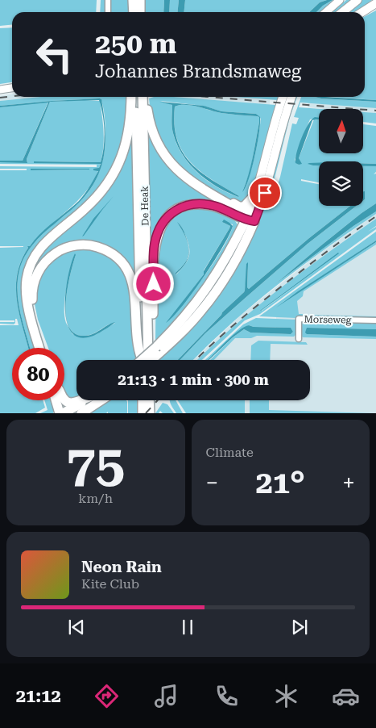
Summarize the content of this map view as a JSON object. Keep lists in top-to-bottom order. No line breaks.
{"streets":{"highway":["De Heak"],"street":["Morseweg"]},"north":"top","page":{"turn":["250 m","Johannes Brandsmaweg"],"limit":"80","trip":"21:13 · 1 min · 300 m","tile":[["75","km/h"],"Climate"],"heat":["−","21°","+"],"song":["Neon Rain","Kite Club"],"tabs":"21:12"}}
